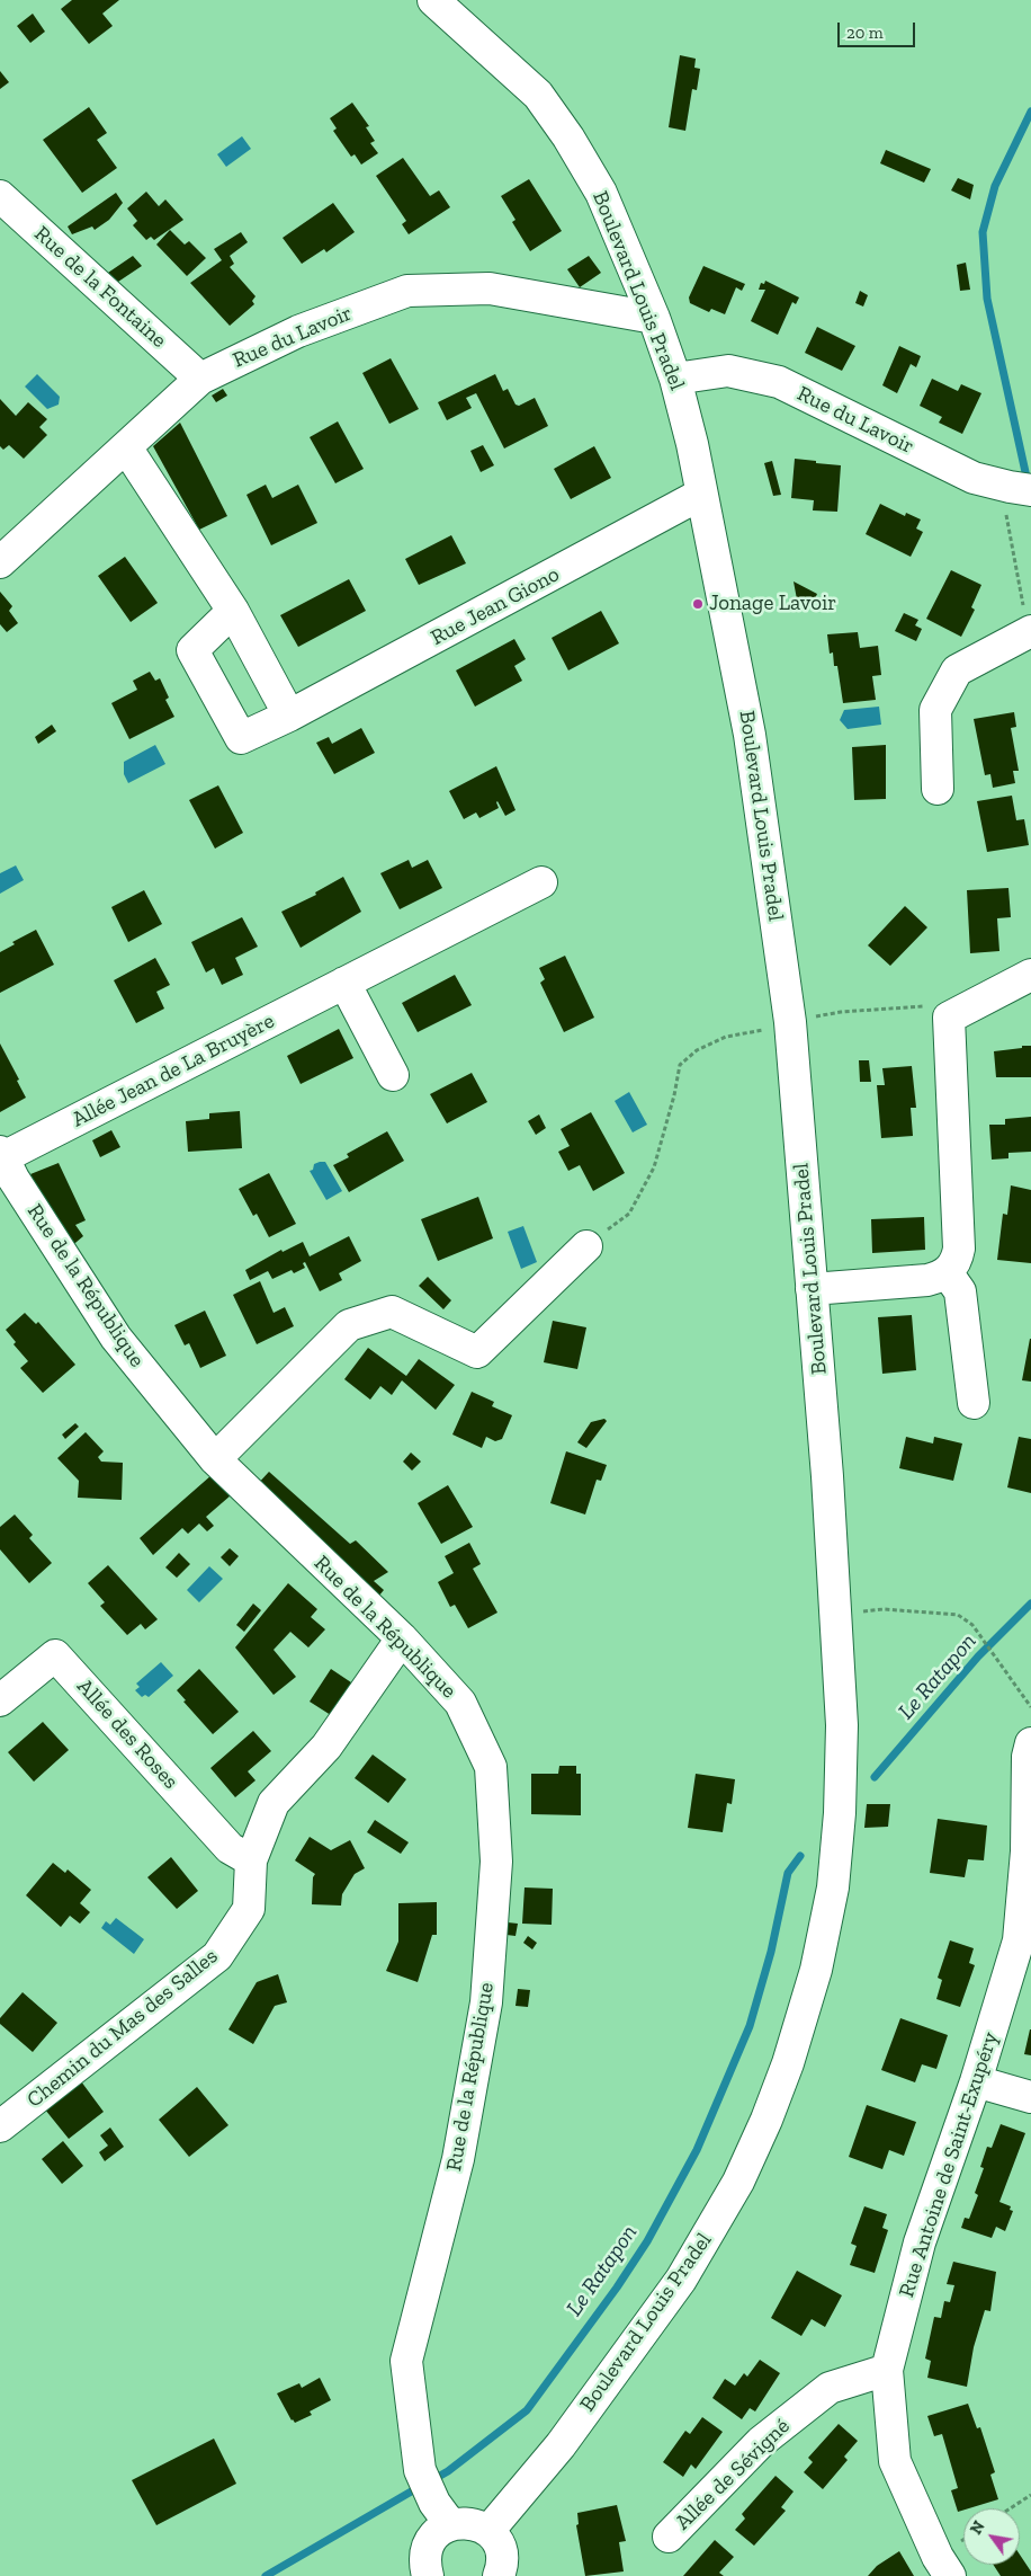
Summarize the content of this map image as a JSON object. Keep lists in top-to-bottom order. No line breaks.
{"streets":{"street":["Rue de la Fontaine","Boulevard Louis Pradel","Rue du Lavoir","Rue Jean Giono","Allée Jean de La Bruyère","Rue de la République","Allée des Roses","Chemin du Mas des Salles","Rue Antoine de Saint-Exupéry","Allée de Sévigné"]},"crossings":[["Rue de la Fontaine","Rue du Lavoir"],["Boulevard Louis Pradel","Rue du Lavoir"],["Boulevard Louis Pradel","Rue Jean Giono"],["Allée Jean de La Bruyère","Rue de la République"],["Rue de la République","Chemin du Mas des Salles"],["Allée des Roses","Chemin du Mas des Salles"],["Rue Antoine de Saint-Exupéry","Allée de Sévigné"]],"water":["Le Ratapon"],"places":["Jonage Lavoir"],"scale_bar":"20 m","north":"top left"}
